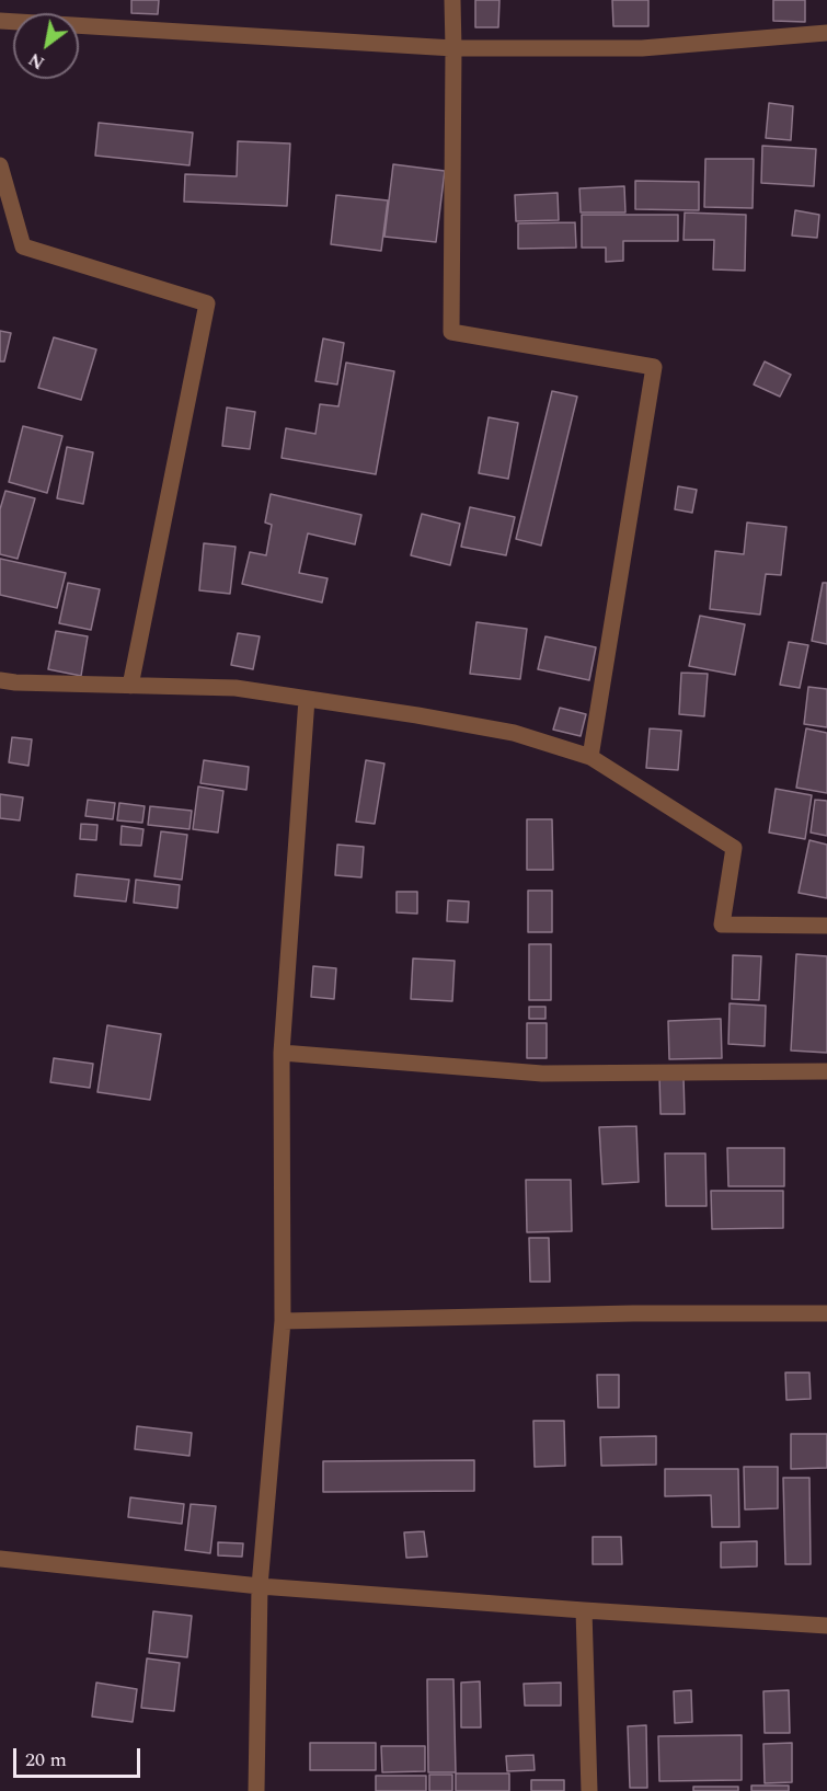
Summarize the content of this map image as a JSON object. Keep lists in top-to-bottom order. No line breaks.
{"scale_bar":"20 m","north":"bottom left"}
